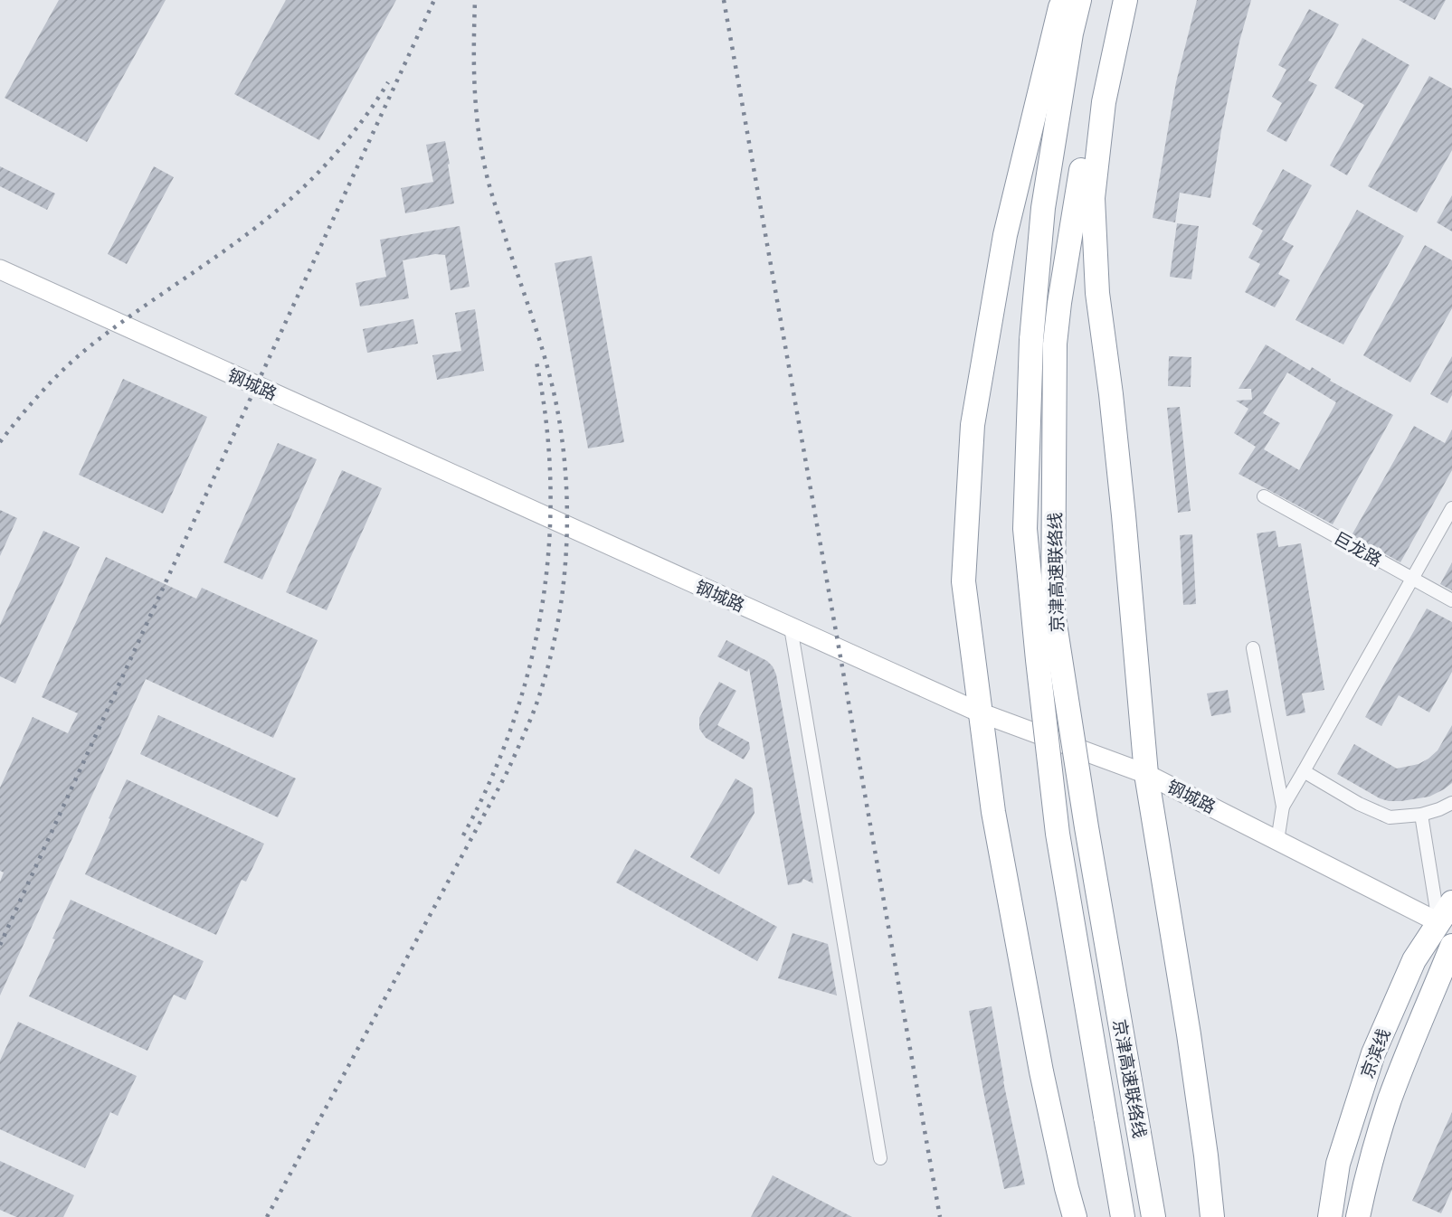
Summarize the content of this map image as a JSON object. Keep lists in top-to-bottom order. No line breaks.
{"streets":{"highway":["京津高速联络线","京滨线"],"street":["钢城路","巨龙路"]},"crossings":[["钢城路","京滨线"]]}
